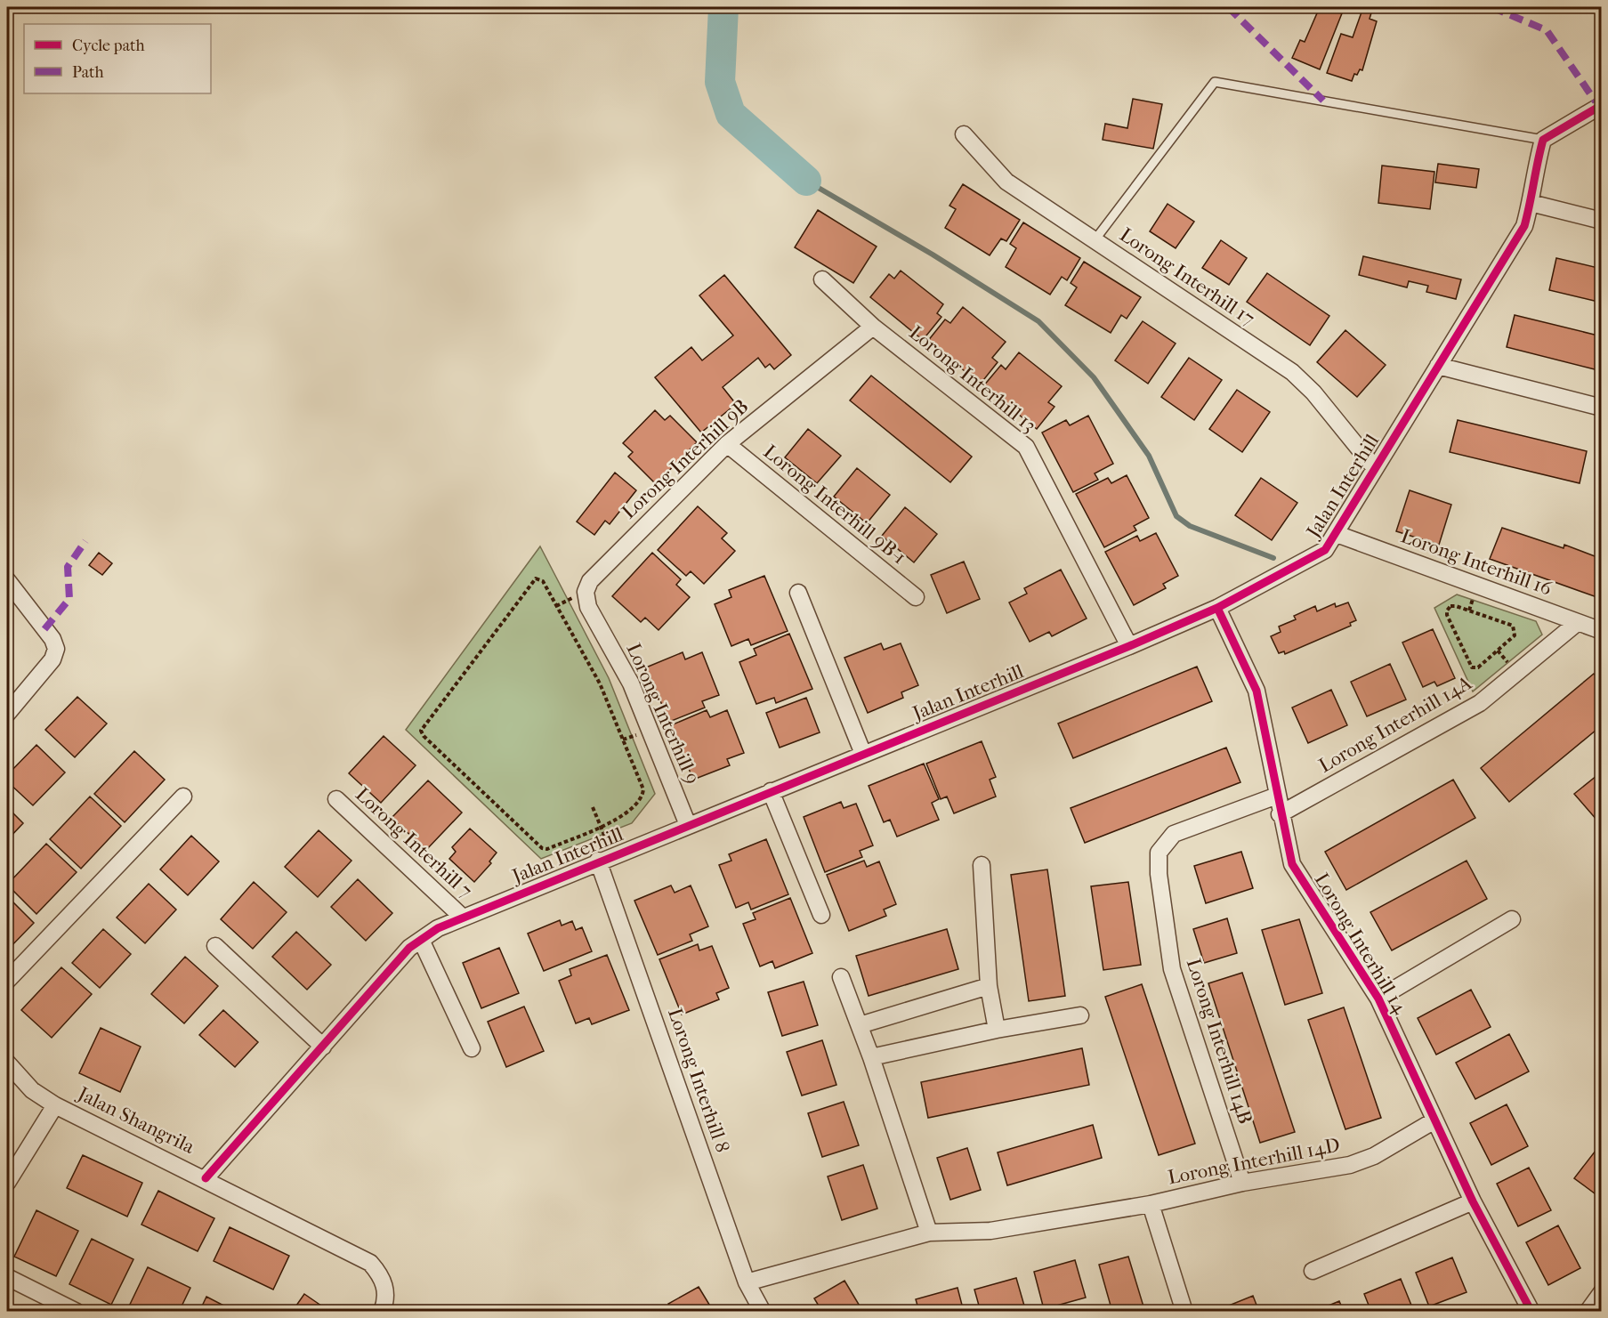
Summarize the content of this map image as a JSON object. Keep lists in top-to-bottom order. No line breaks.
{"streets":{"street":["Lorong Interhill 17","Lorong Interhill 13","Lorong Interhill 9B","Jalan Interhill","Lorong Interhill 9B-1","Lorong Interhill 16","Lorong Interhill 9","Lorong Interhill 14A","Lorong Interhill 7","Lorong Interhill 14","Lorong Interhill 14B","Lorong Interhill 8","Jalan Shangrila","Lorong Interhill 14D"]},"crossings":[["Lorong Interhill 17","Jalan Interhill"],["Lorong Interhill 13","Lorong Interhill 9B"],["Lorong Interhill 13","Jalan Interhill"],["Lorong Interhill 9B","Lorong Interhill 9B-1"],["Lorong Interhill 9B","Lorong Interhill 9"],["Jalan Interhill","Lorong Interhill 16"],["Jalan Interhill","Lorong Interhill 9"],["Jalan Interhill","Lorong Interhill 7"],["Jalan Interhill","Lorong Interhill 14"],["Jalan Interhill","Lorong Interhill 8"],["Jalan Interhill","Jalan Shangrila"],["Lorong Interhill 16","Lorong Interhill 14A"],["Lorong Interhill 14A","Lorong Interhill 14"],["Lorong Interhill 14","Lorong Interhill 14B"],["Lorong Interhill 14","Lorong Interhill 14D"],["Lorong Interhill 14B","Lorong Interhill 14D"]],"legend":["Cycle path","Path"]}
